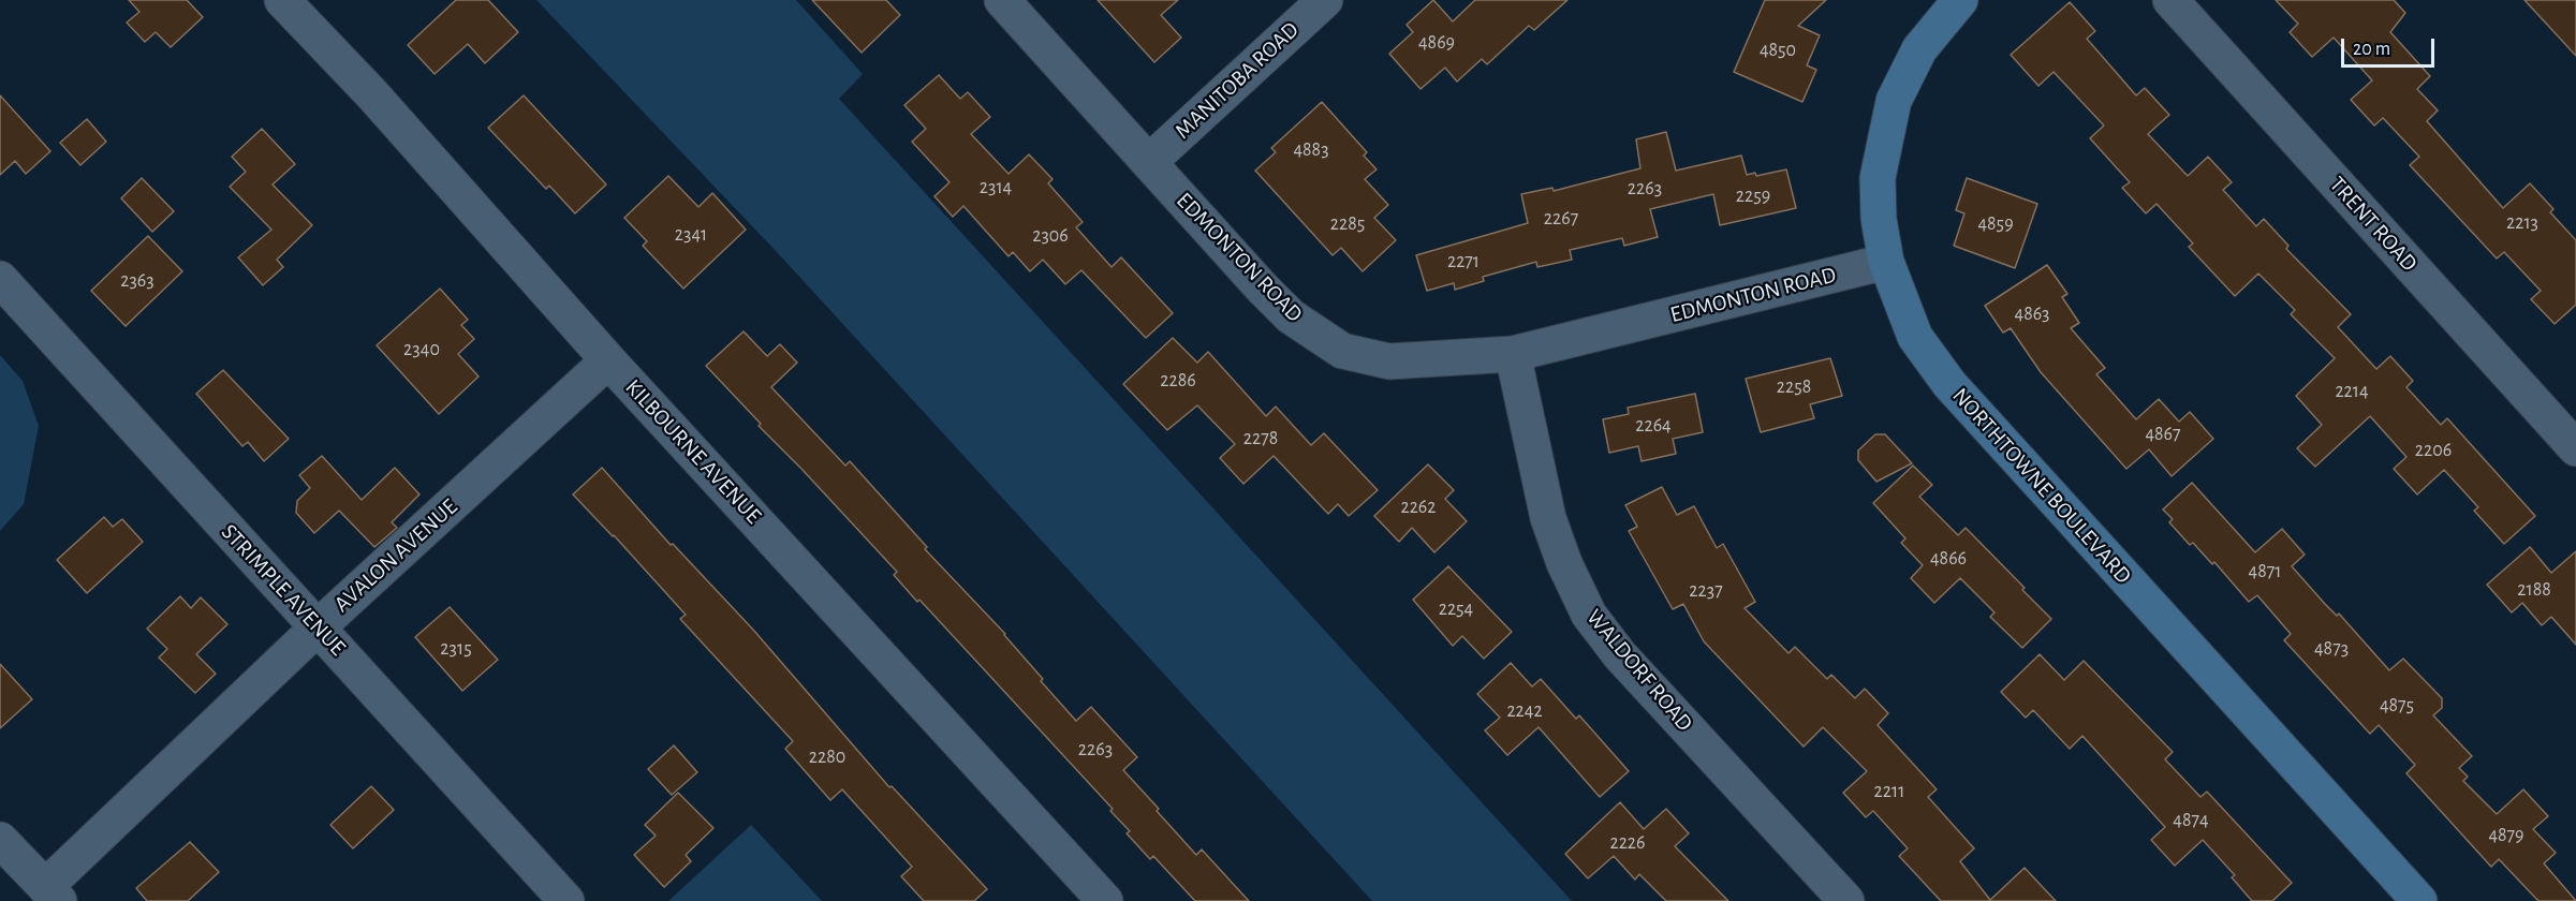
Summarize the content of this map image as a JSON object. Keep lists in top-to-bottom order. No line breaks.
{"streets":{"street":["MANITOBA ROAD","TRENT ROAD","EDMONTON ROAD","KILBOURNE AVENUE","NORTHTOWNE BOULEVARD","AVALON AVENUE","STRIMPLE AVENUE","WALDORF ROAD"]},"crossings":[["MANITOBA ROAD","EDMONTON ROAD"],["EDMONTON ROAD","NORTHTOWNE BOULEVARD"],["EDMONTON ROAD","WALDORF ROAD"],["KILBOURNE AVENUE","AVALON AVENUE"],["AVALON AVENUE","STRIMPLE AVENUE"]],"house_numbers":["4869","4850","4883","2314","2263","2259","2267","2213","2285","4859","2341","2306","2271","2363","4863","2340","2286","2258","2214","2264","4867","2278","2206","2262","4866","4871","2188","2237","2254","2315","4873","4875","2242","2263","2280","2211","4874","4879","2226"],"scale_bar":"20 m"}
